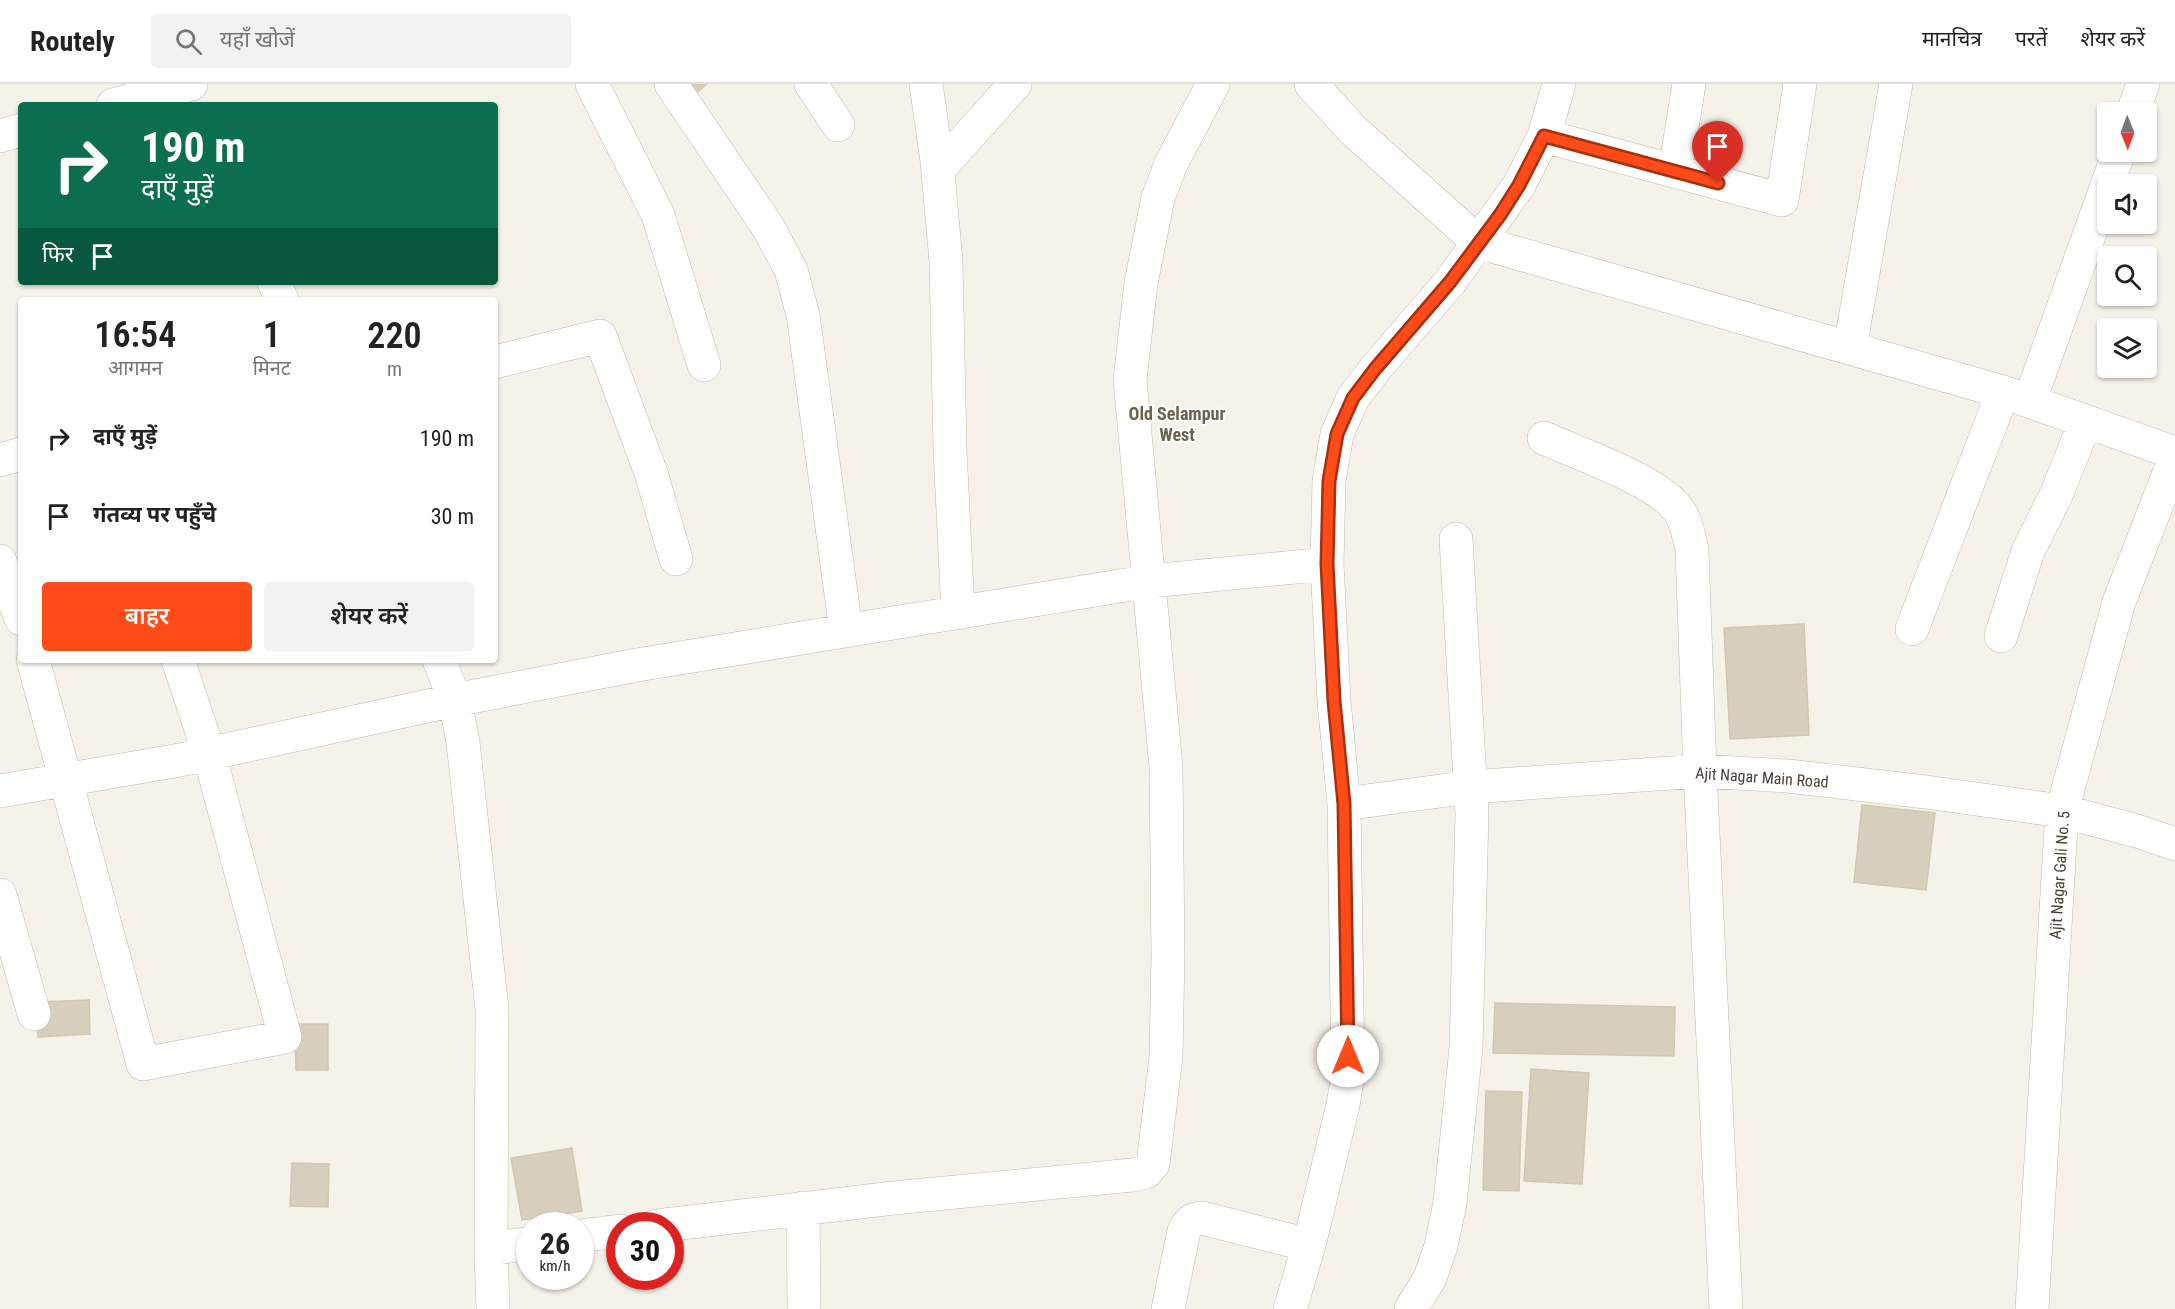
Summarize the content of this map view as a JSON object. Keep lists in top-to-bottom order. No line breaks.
{"streets":{"street":["Ajit Nagar Main Road","Ajit Nagar Gali No. 5"]},"crossings":[["Ajit Nagar Main Road","Ajit Nagar Gali No. 5"]],"districts":["Old Selampur West"],"north":"bottom","page":{"header":"Routely","search":"यहाँ खोजें","nav":["मानचित्र","परतें","शेयर करें"],"turn":["190 m","दाएँ मुड़ें"],"then":"फिर","eta":["16:54","आगमन","1","मिनट","220","m"],"list":[{"name":"दाएँ मुड़ें","value":"190 m"},{"name":"गंतव्य पर पहुँचे","value":"30 m"}],"buttons":["बाहर","शेयर करें"],"speed":"26 km/h","limit":"30"}}
